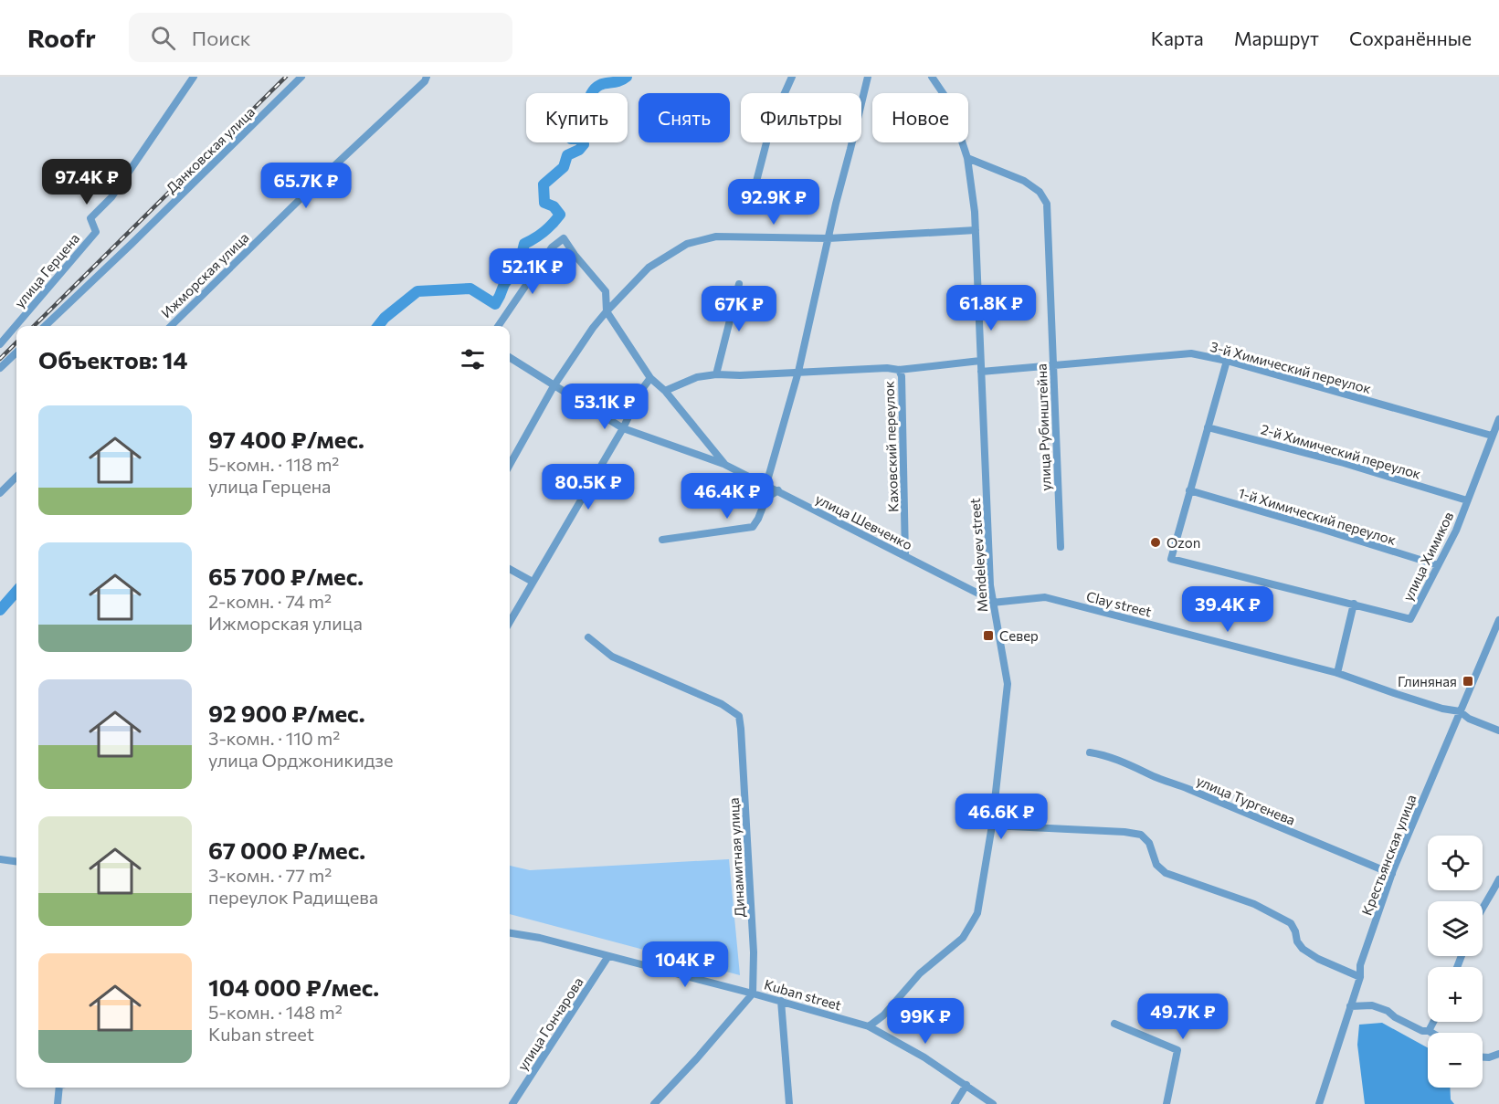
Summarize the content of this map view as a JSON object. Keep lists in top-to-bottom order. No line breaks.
{"streets":{"street":["Данковская улица","улица Герцена","Ижморская улица","3-й Химический переулок","улица Рубинштейна","Каховский переулок","2-й Химический переулок","1-й Химический переулок","улица Шевченко","Mendeleyev street","улица Химиков","Clay street","улица Тургенева","Крестьянская улица","Динамитная улица","Kuban street","улица Гончарова"]},"crossings":[["3-й Химический переулок","улица Рубинштейна"],["3-й Химический переулок","Mendeleyev street"],["3-й Химический переулок","улица Химиков"],["улица Рубинштейна","Mendeleyev street"],["Каховский переулок","улица Шевченко"],["2-й Химический переулок","улица Химиков"],["1-й Химический переулок","улица Химиков"],["улица Шевченко","Mendeleyev street"],["улица Шевченко","Clay street"],["Mendeleyev street","Clay street"],["Mendeleyev street","Kuban street"],["Clay street","Крестьянская улица"],["улица Тургенева","Крестьянская улица"],["Динамитная улица","Kuban street"],["Kuban street","улица Гончарова"]],"places":{"other":["Ozon"],"transit":["Север","Глиняная"]},"page":{"header":"Roofr","search":"Поиск","nav":["Карта","Маршрут","Сохранённые"],"chip":["Купить","Снять","Фильтры","Новое"],"price":["97.4K ₽","65.7K ₽","92.9K ₽","52.1K ₽","61.8K ₽","67K ₽","53.1K ₽","80.5K ₽","46.4K ₽","39.4K ₽","46.6K ₽","104K ₽","49.7K ₽","99K ₽"],"heading":"Объектов: 14","list":[{"name":"97 400 ₽/мес.","note":"5-комн. · 118 m² · улица Герцена"},{"name":"65 700 ₽/мес.","note":"2-комн. · 74 m² · Ижморская улица"},{"name":"92 900 ₽/мес.","note":"3-комн. · 110 m² · улица Орджоникидзе"},{"name":"67 000 ₽/мес.","note":"3-комн. · 77 m² · переулок Радищева"},{"name":"104 000 ₽/мес.","note":"5-комн. · 148 m² · Kuban street"}],"map_buttons":["+","−"]}}
